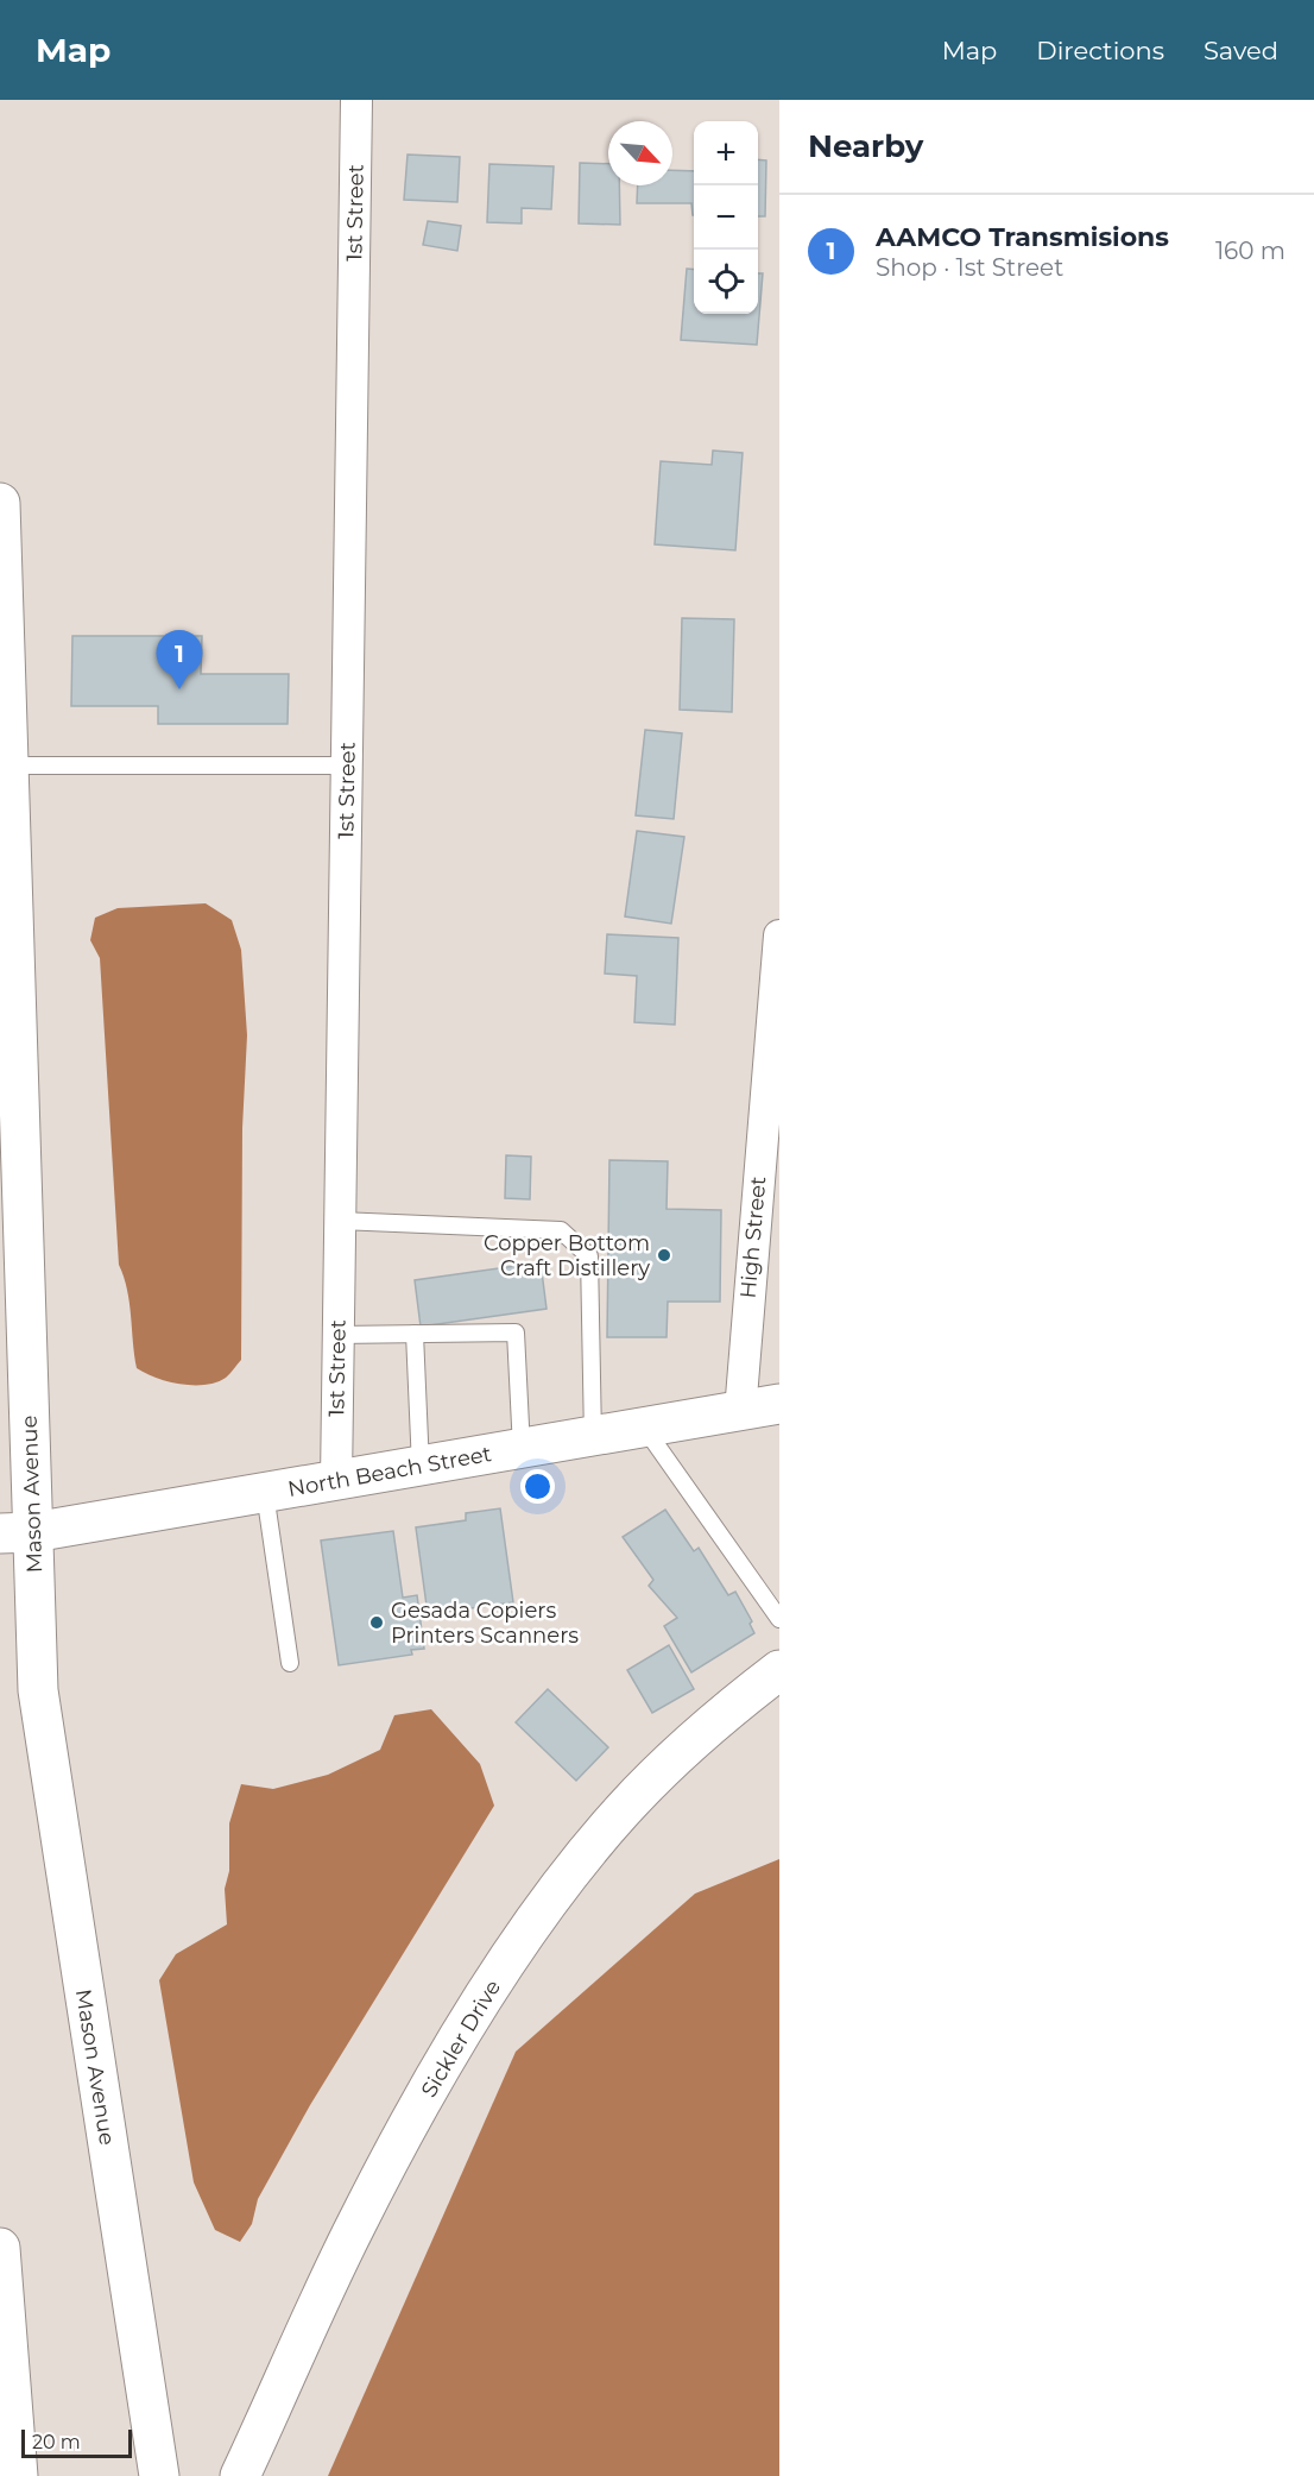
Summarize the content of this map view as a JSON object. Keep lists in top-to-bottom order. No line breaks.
{"streets":{"main road":["North Beach Street","Mason Avenue","Sickler Drive"],"street":["1st Street","High Street"]},"crossings":[["1st Street","North Beach Street"],["High Street","North Beach Street"],["North Beach Street","Mason Avenue"]],"places":["Copper Bottom Craft Distillery","Gesada Copiers Printers Scanners"],"scale_bar":"20 m","north":"bottom right","page":{"header":"Map","nav":["Map","Directions","Saved"],"heading":"Nearby","map_buttons":["+","−"],"list":[{"mark":"1","name":"AAMCO Transmisions","note":"Shop · 1st Street","value":"160 m"}],"pins":"1","scale":"20 m"}}
